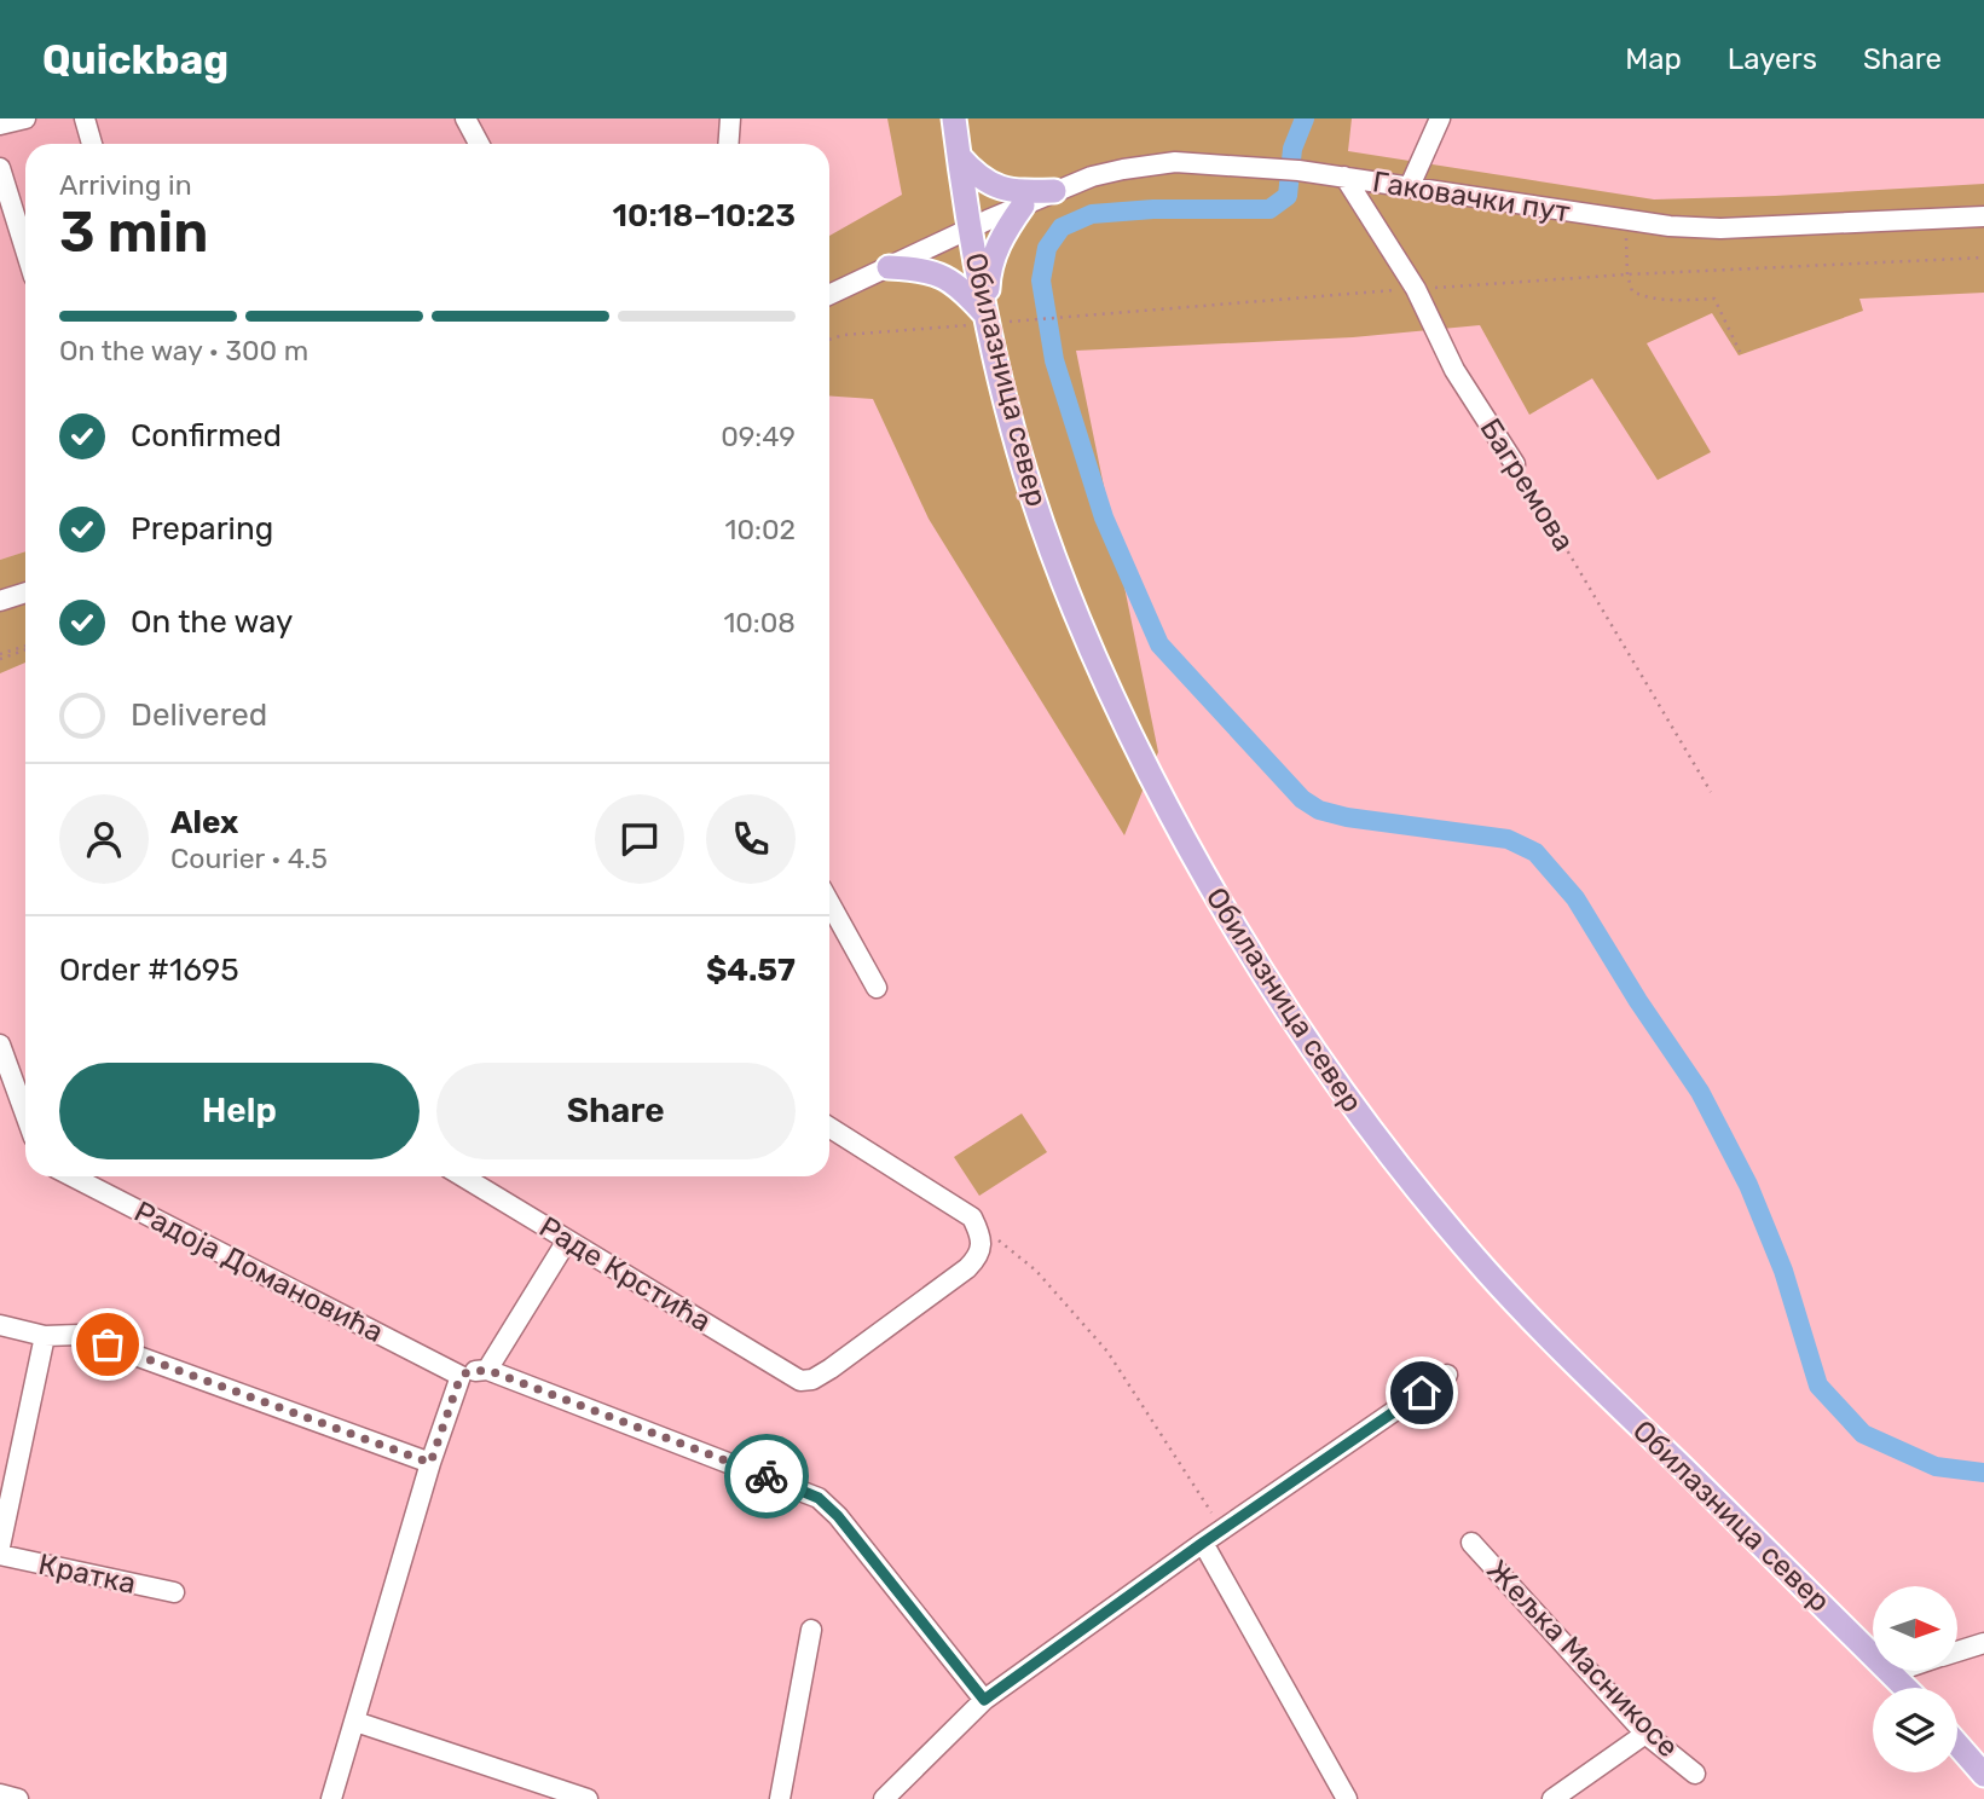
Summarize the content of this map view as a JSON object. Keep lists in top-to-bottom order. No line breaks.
{"streets":{"main road":["Обилазница север"],"street":["Гаковачки пут","Багремова","Радоја Домановића","Раде Крстића","Кратка","Жељка Масникосе"]},"crossings":[["Гаковачки пут","Обилазница север"],["Гаковачки пут","Багремова"]],"north":"right","page":{"header":"Quickbag","nav":["Map","Layers","Share"],"heading":["3 min","Arriving in","10:18–10:23"],"panel":["Alex","Courier · 4.5","Order #1695","$4.57"],"bar":"On the way · 300 m","list":[["Confirmed","09:49"],["Preparing","10:02"],["On the way","10:08"],"Delivered"],"buttons":["Help","Share"]}}
